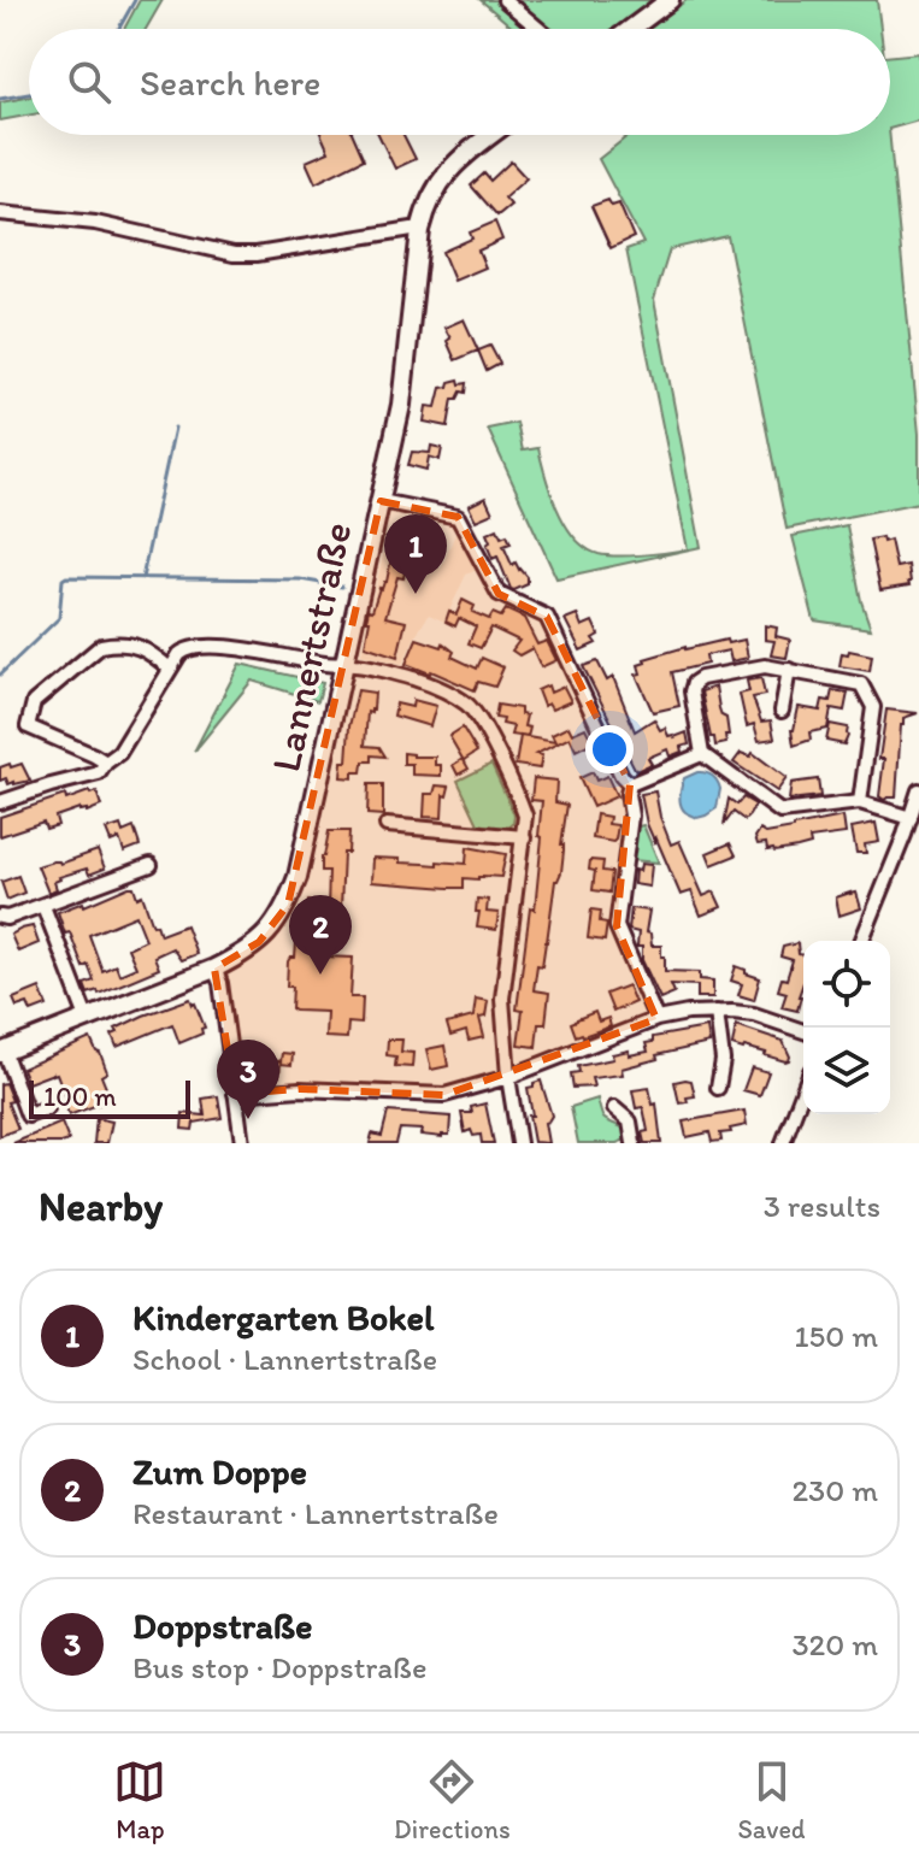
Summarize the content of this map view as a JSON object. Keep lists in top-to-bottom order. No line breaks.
{"streets":{"street":["Lannertstraße"]},"scale_bar":"100 m","page":{"search":"Search here","pins":["1","2","3"],"scale":"100 m","heading":["Nearby","3 results"],"list":[{"mark":"1","name":"Kindergarten Bokel","note":"School · Lannertstraße","value":"150 m"},{"mark":"2","name":"Zum Doppe","note":"Restaurant · Lannertstraße","value":"230 m"},{"mark":"3","name":"Doppstraße","note":"Bus stop · Doppstraße","value":"320 m"}],"nav":["Map","Directions","Saved"]}}
